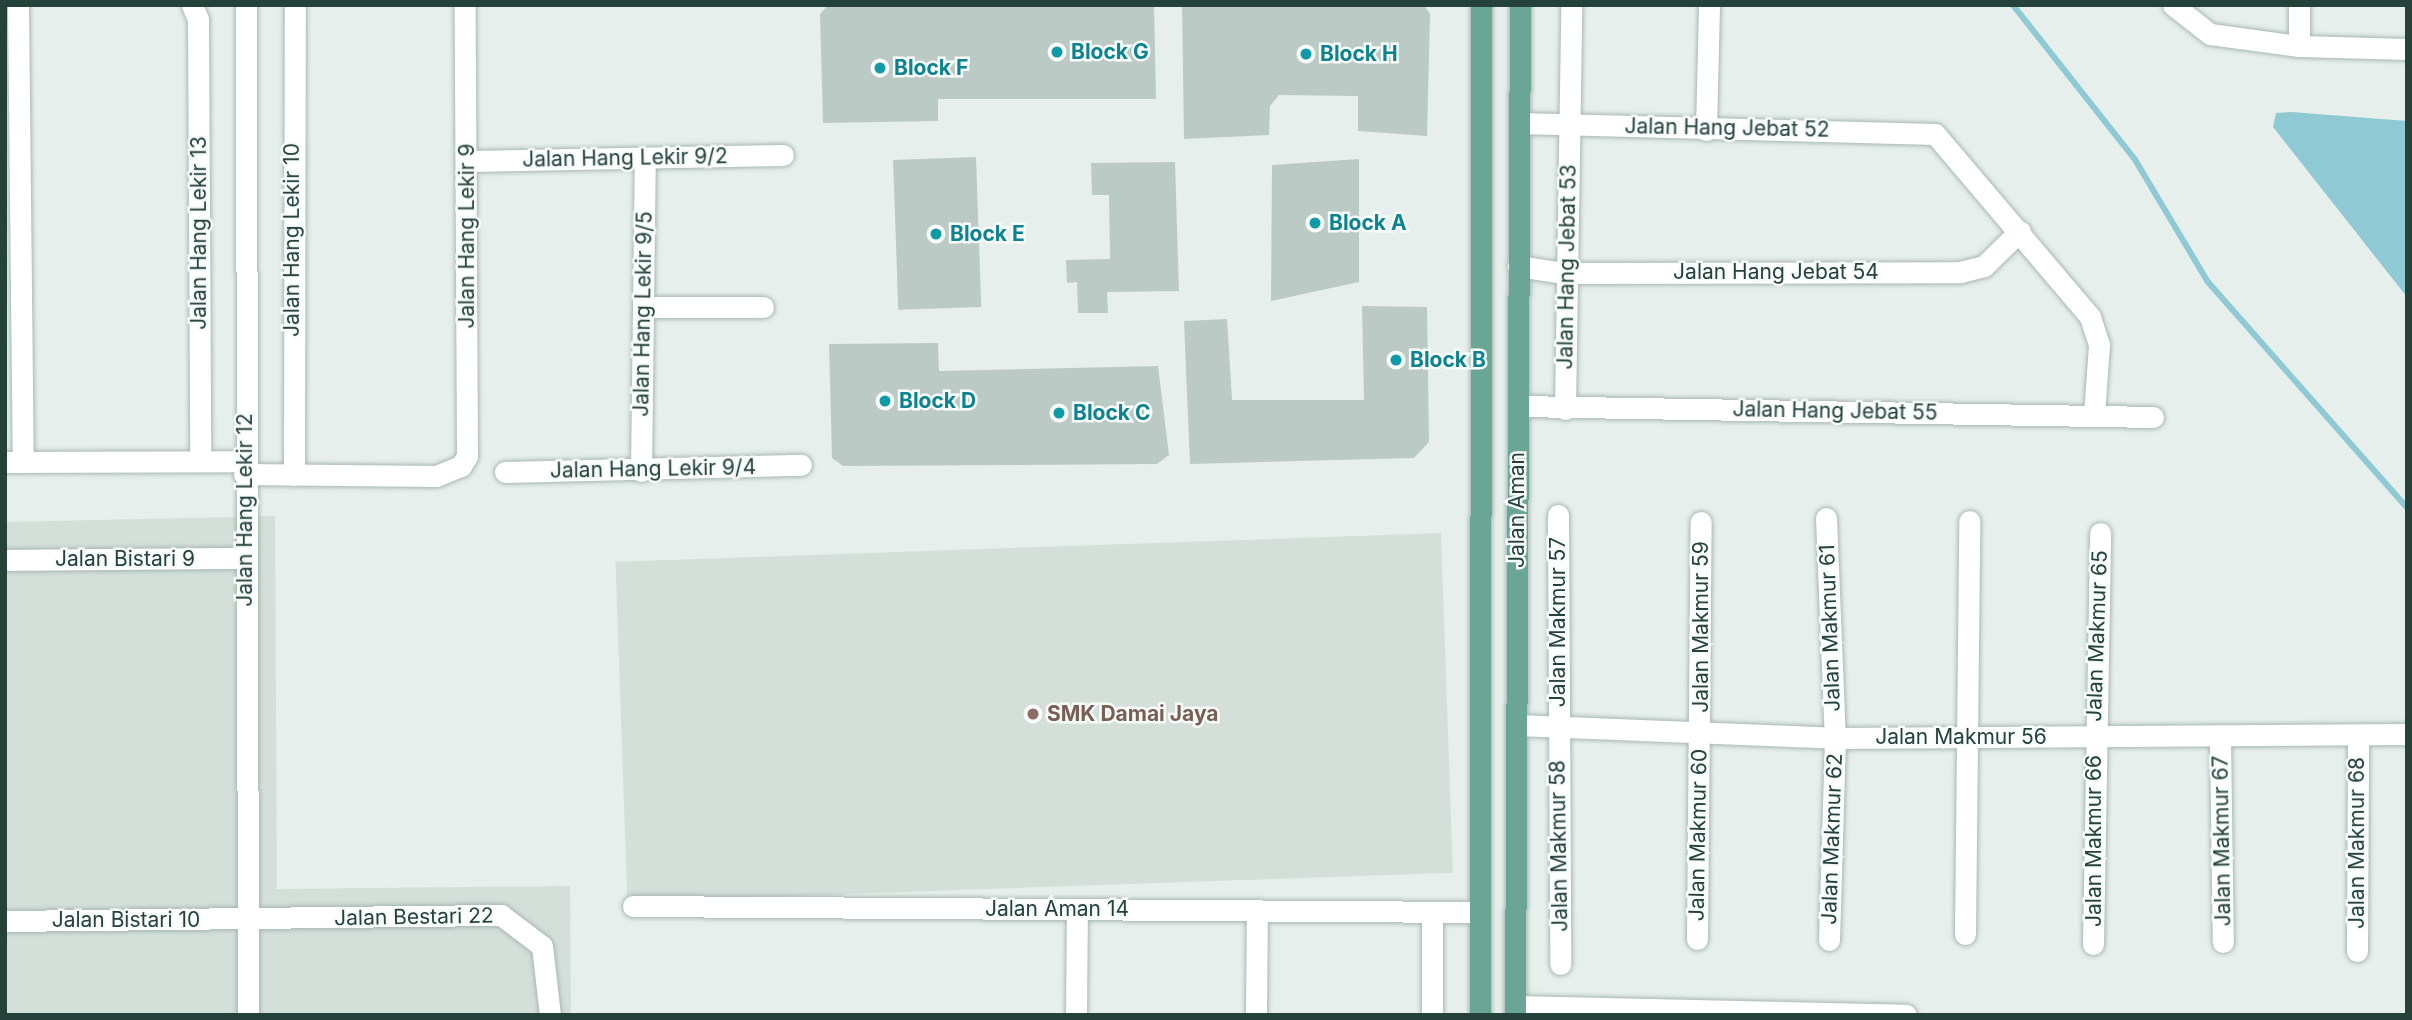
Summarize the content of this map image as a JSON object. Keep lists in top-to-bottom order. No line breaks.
{"streets":{"main road":["Jalan Aman"],"street":["Jalan Hang Jebat 52","Jalan Hang Lekir 9/2","Jalan Hang Lekir 13","Jalan Hang Lekir 9","Jalan Hang Lekir 10","Jalan Hang Jebat 53","Jalan Hang Jebat 54","Jalan Hang Lekir 9/5","Jalan Hang Jebat 55","Jalan Hang Lekir 9/4","Jalan Hang Lekir 12","Jalan Bistari 9","Jalan Makmur 57","Jalan Makmur 59","Jalan Makmur 61","Jalan Makmur 65","Jalan Makmur 56","Jalan Makmur 60","Jalan Makmur 62","Jalan Makmur 66","Jalan Makmur 67","Jalan Makmur 68","Jalan Makmur 58","Jalan Aman 14","Jalan Bestari 22","Jalan Bistari 10"]},"crossings":[["Jalan Hang Jebat 52","Jalan Hang Jebat 53"],["Jalan Hang Jebat 52","Jalan Hang Jebat 54"],["Jalan Hang Jebat 52","Jalan Aman"],["Jalan Hang Lekir 9/2","Jalan Hang Lekir 9"],["Jalan Hang Lekir 9/2","Jalan Hang Lekir 9/5"],["Jalan Hang Lekir 9","Jalan Hang Lekir 10"],["Jalan Hang Jebat 53","Jalan Hang Jebat 54"],["Jalan Hang Jebat 53","Jalan Hang Jebat 55"],["Jalan Hang Jebat 54","Jalan Aman"],["Jalan Hang Lekir 9/5","Jalan Hang Lekir 9/4"],["Jalan Hang Jebat 55","Jalan Aman"],["Jalan Hang Lekir 12","Jalan Bistari 9"],["Jalan Hang Lekir 12","Jalan Bestari 22"],["Jalan Hang Lekir 12","Jalan Bistari 10"],["Jalan Aman","Jalan Makmur 56"],["Jalan Aman","Jalan Aman 14"],["Jalan Makmur 57","Jalan Makmur 56"],["Jalan Makmur 57","Jalan Makmur 58"],["Jalan Makmur 59","Jalan Makmur 56"],["Jalan Makmur 59","Jalan Makmur 60"],["Jalan Makmur 61","Jalan Makmur 56"],["Jalan Makmur 61","Jalan Makmur 62"],["Jalan Makmur 65","Jalan Makmur 56"],["Jalan Makmur 65","Jalan Makmur 66"],["Jalan Makmur 56","Jalan Makmur 60"],["Jalan Makmur 56","Jalan Makmur 62"],["Jalan Makmur 56","Jalan Makmur 66"],["Jalan Makmur 56","Jalan Makmur 67"],["Jalan Makmur 56","Jalan Makmur 68"],["Jalan Makmur 56","Jalan Makmur 58"],["Jalan Bestari 22","Jalan Bistari 10"]],"places":["Block G","Block H","Block F","Block A","Block E","Block B","Block D","Block C","SMK Damai Jaya"]}
